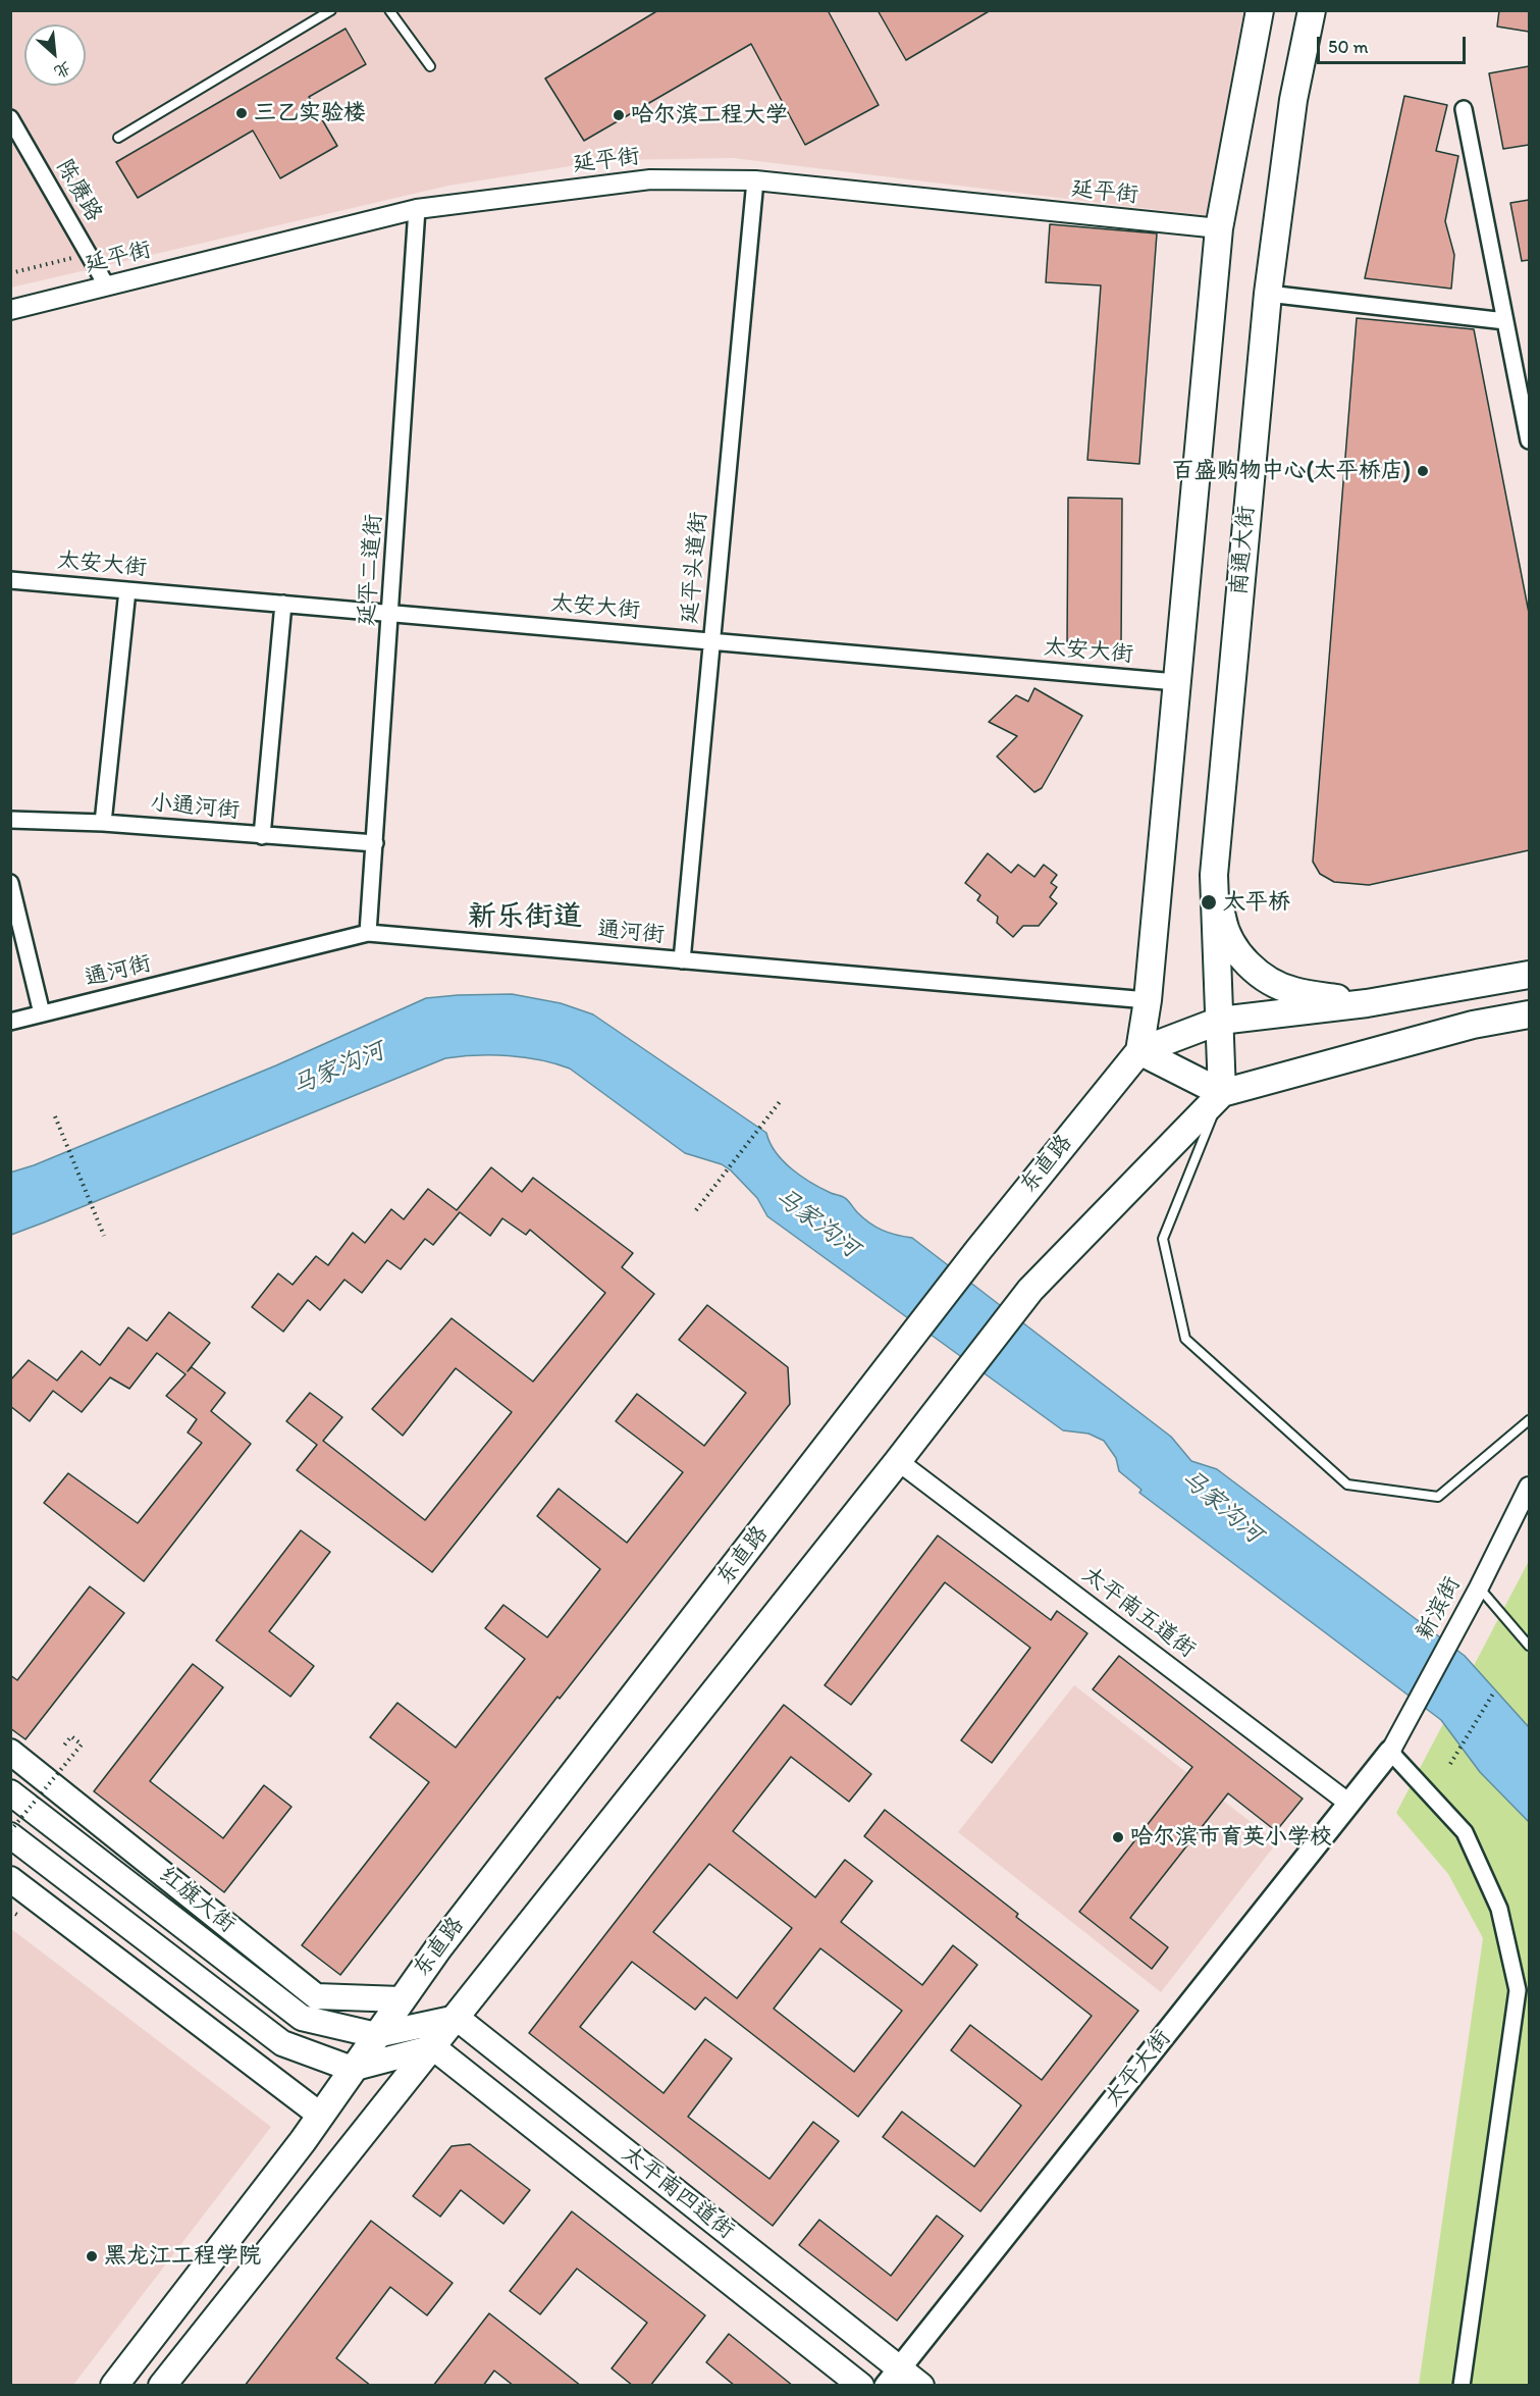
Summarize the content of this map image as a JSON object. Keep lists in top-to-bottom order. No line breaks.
{"streets":{"highway":["南通大街","东直路"],"main road":["红旗大街","太平大街","太平南四道街"],"street":["延平街","陈赓路","太安大街","延平头道街","延平二道街","小通河街","通河街","新滨街","太平南五道街"]},"crossings":[["延平街","陈赓路"],["延平街","延平头道街"],["延平街","延平二道街"],["太安大街","延平头道街"],["太安大街","延平二道街"],["延平头道街","通河街"],["延平二道街","小通河街"],["延平二道街","通河街"],["东直路","红旗大街"],["新滨街","太平大街"],["太平南五道街","太平大街"],["太平大街","太平南四道街"]],"districts":["新乐街道"],"water":["马家沟河"],"places":["三乙实验楼","哈尔滨工程大学","百盛购物中心(太平桥店)","太平桥","哈尔滨市育英小学校","黑龙江工程学院"],"scale_bar":"50 m","north":"bottom right"}
